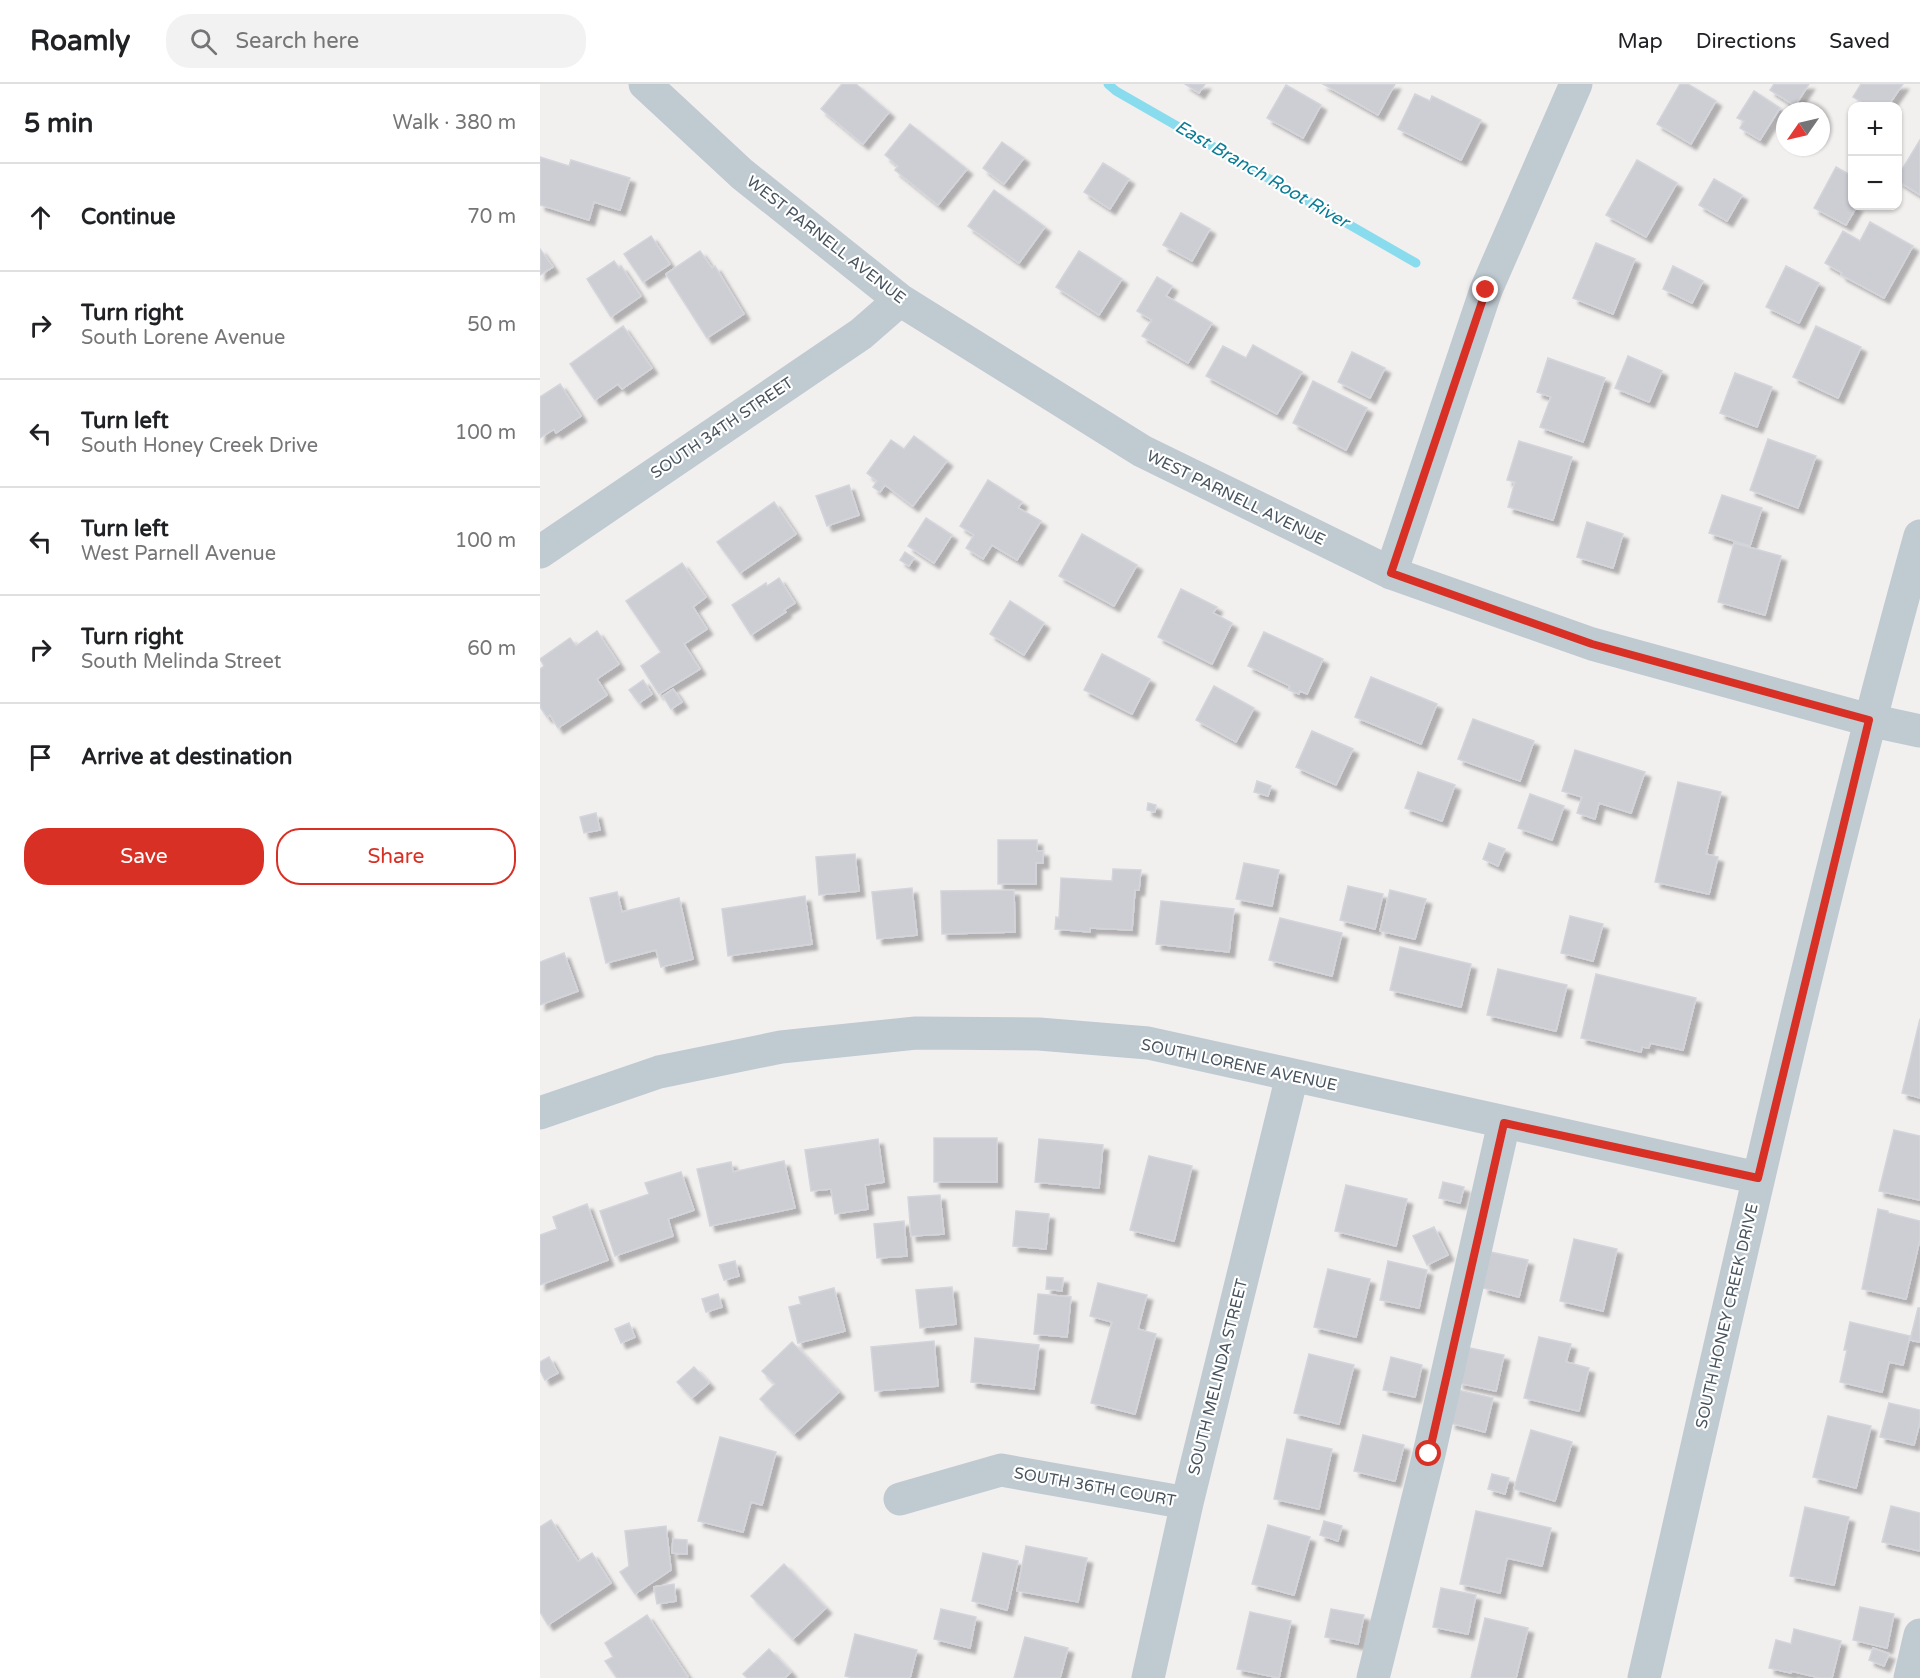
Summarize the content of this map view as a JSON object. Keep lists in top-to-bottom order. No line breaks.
{"streets":{"street":["WEST PARNELL AVENUE","SOUTH 34TH STREET","SOUTH LORENE AVENUE","SOUTH HONEY CREEK DRIVE","SOUTH MELINDA STREET","SOUTH 36TH COURT"]},"crossings":[["WEST PARNELL AVENUE","SOUTH 34TH STREET"],["WEST PARNELL AVENUE","SOUTH HONEY CREEK DRIVE"],["SOUTH LORENE AVENUE","SOUTH HONEY CREEK DRIVE"],["SOUTH LORENE AVENUE","SOUTH MELINDA STREET"],["SOUTH MELINDA STREET","SOUTH 36TH COURT"]],"water":["East Branch Root River"],"north":"bottom left","page":{"header":"Roamly","search":"Search here","nav":["Map","Directions","Saved"],"heading":["5 min","Walk · 380 m"],"map_buttons":["+","−"],"list":[["Continue","70 m"],["Turn right","South Lorene Avenue","50 m"],["Turn left","South Honey Creek Drive","100 m"],["Turn left","West Parnell Avenue","100 m"],["Turn right","South Melinda Street","60 m"],"Arrive at destination"],"buttons":["Save","Share"]}}
